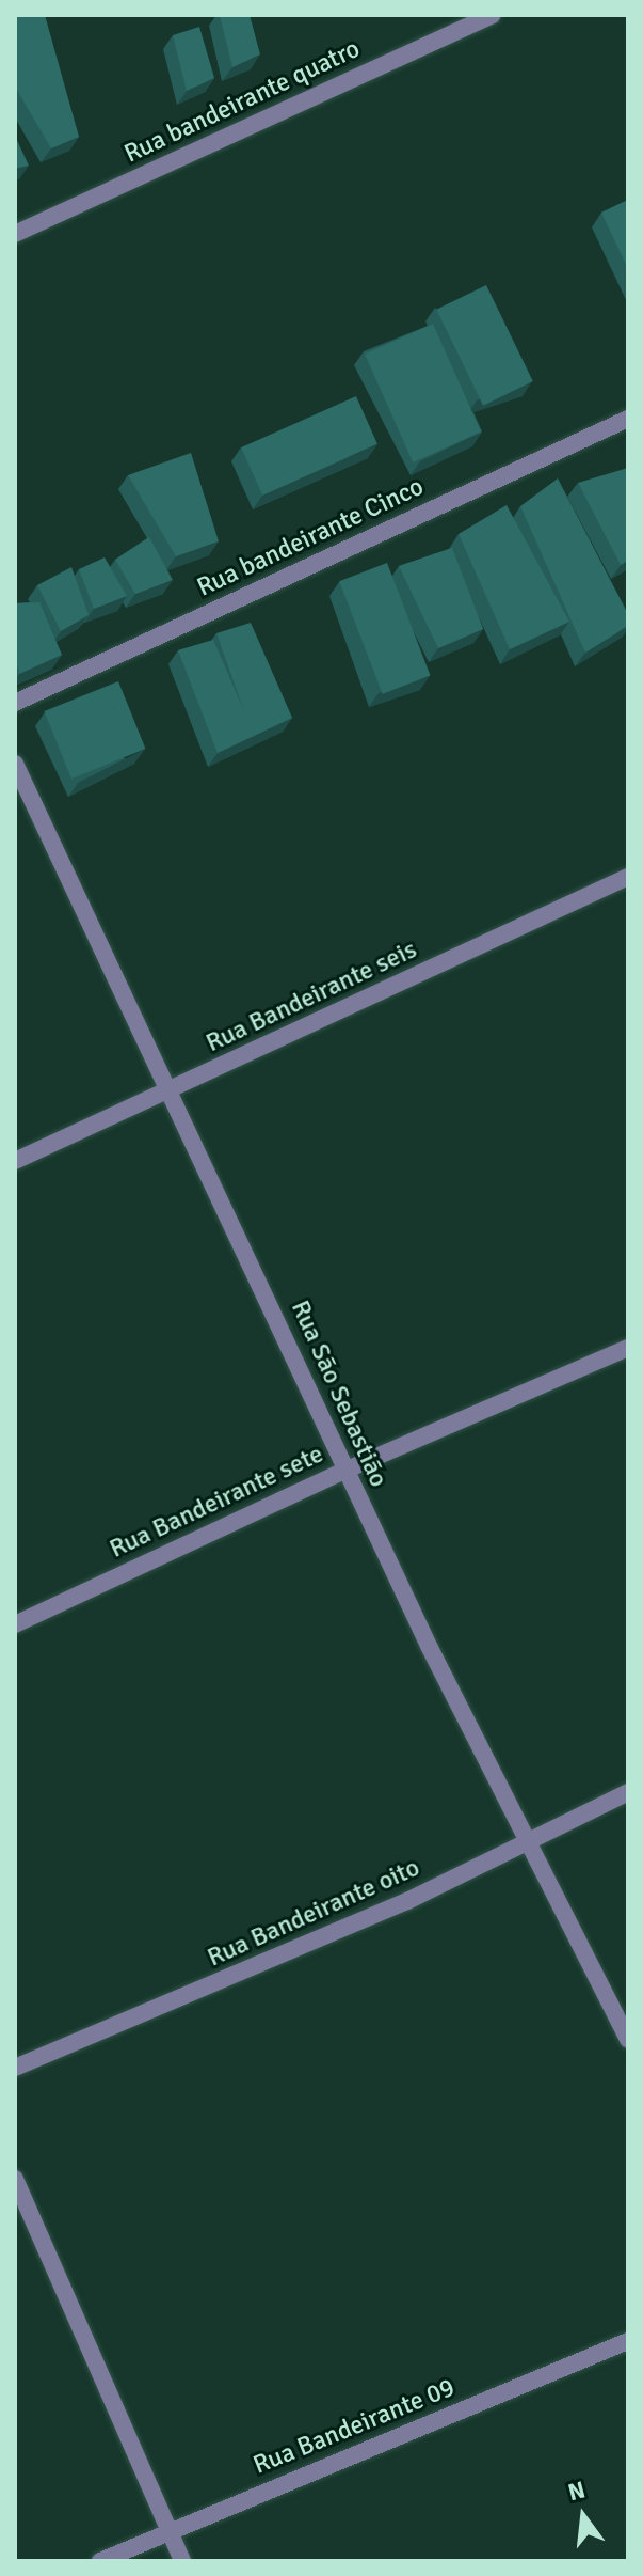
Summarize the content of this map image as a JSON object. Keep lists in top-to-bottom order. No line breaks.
{"streets":{"street":["Rua bandeirante quatro","Rua bandeirante Cinco","Rua Bandeirante seis","Rua São Sebastião","Rua Bandeirante sete","Rua Bandeirante oito","Rua Bandeirante 09"]},"crossings":[["Rua Bandeirante seis","Rua São Sebastião"],["Rua São Sebastião","Rua Bandeirante sete"],["Rua São Sebastião","Rua Bandeirante oito"]],"north":"top"}
